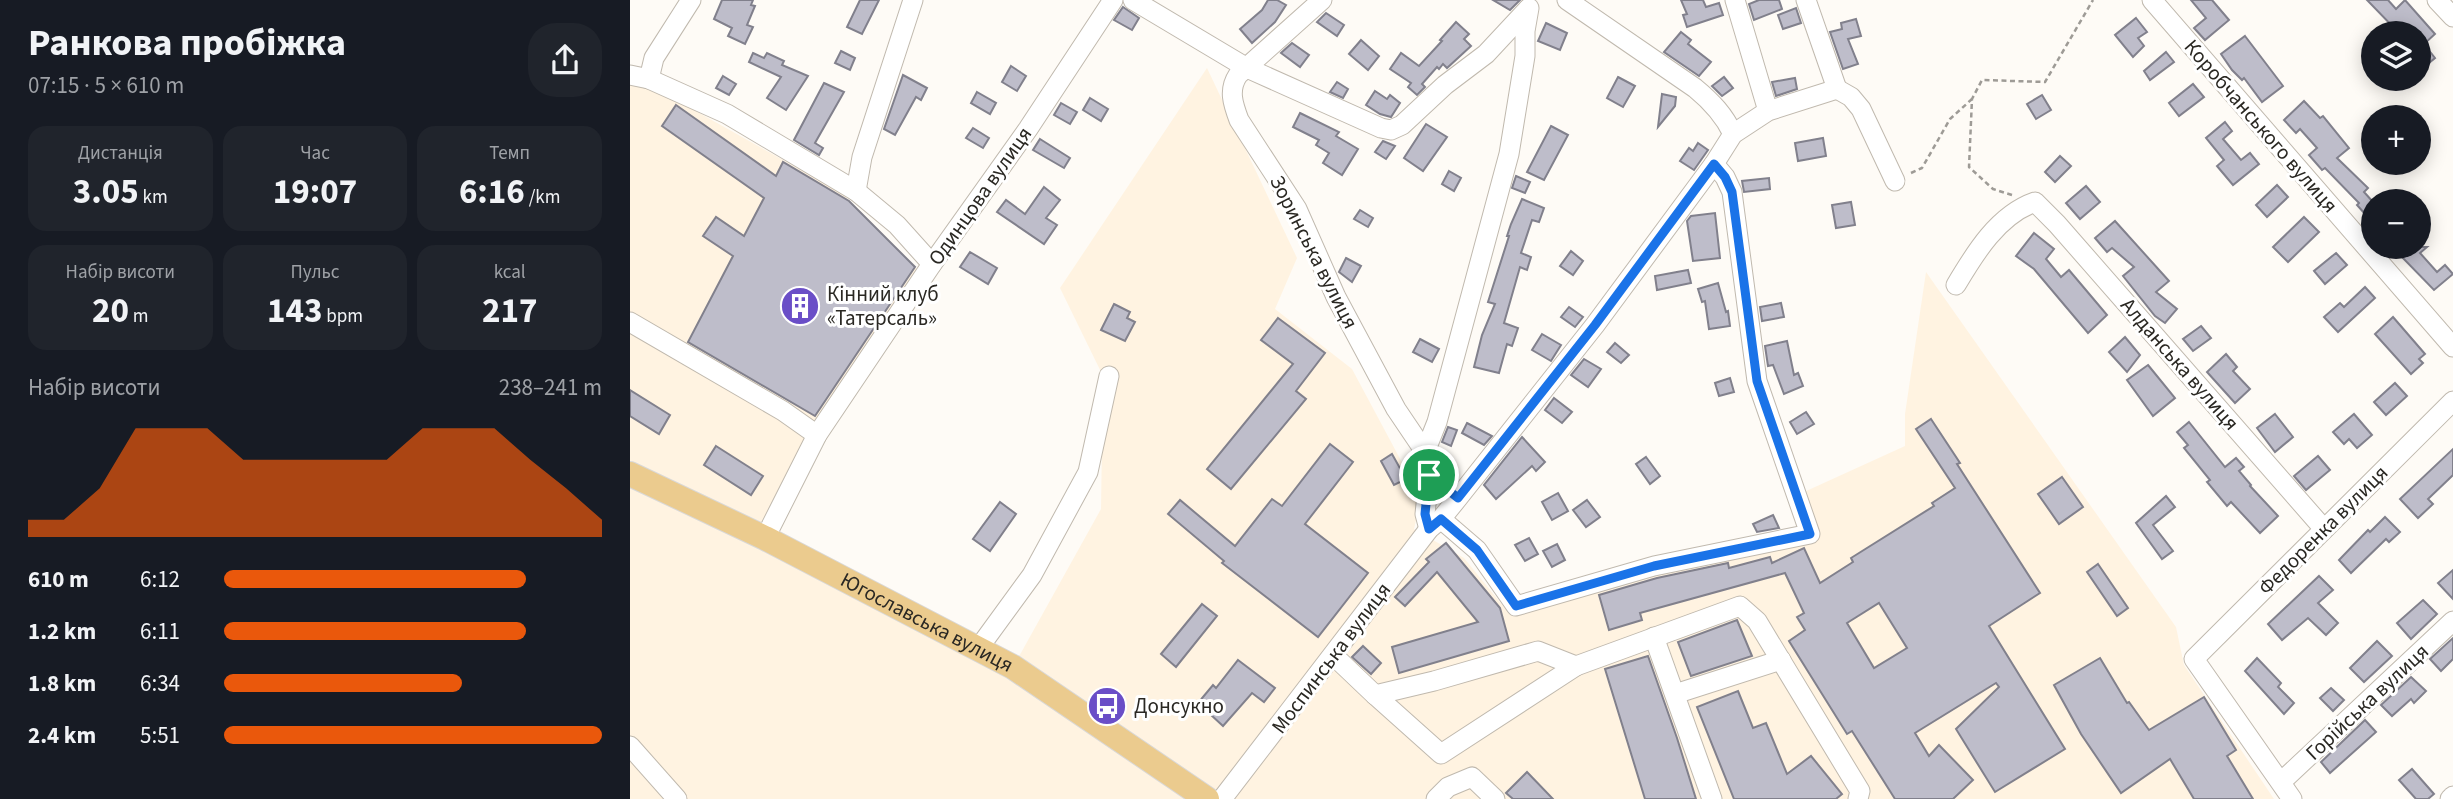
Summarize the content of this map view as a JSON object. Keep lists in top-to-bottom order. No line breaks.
{"streets":{"main road":["Югославська вулиця"],"street":["Коробчанського вулиця","Одинцова вулиця","Зоринська вулиця","Алданська вулиця","Федоренка вулиця","Моспинська вулиця","Горійська вулиця"]},"crossings":[["Одинцова вулиця","Югославська вулиця"],["Зоринська вулиця","Моспинська вулиця"],["Алданська вулиця","Федоренка вулиця"],["Федоренка вулиця","Горійська вулиця"]],"places":{"building":["Кінний клуб «Татерсаль»"],"bus stop":["Донсукно"]},"page":{"heading":["Ранкова пробіжка","07:15 · 5 × 610 m"],"map_buttons":["+","−"],"stats":[["Дистанція","3.05 km"],["Час","19:07"],["Темп","6:16 /km"],["Набір висоти","20 m"],["Пульс","143 bpm"],["kcal","217"]],"chart":["Набір висоти","238–241 m"],"list":[{"name":"610 m","note":"6:12"},{"name":"1.2 km","note":"6:11"},{"name":"1.8 km","note":"6:34"},{"name":"2.4 km","note":"5:51"}]}}
